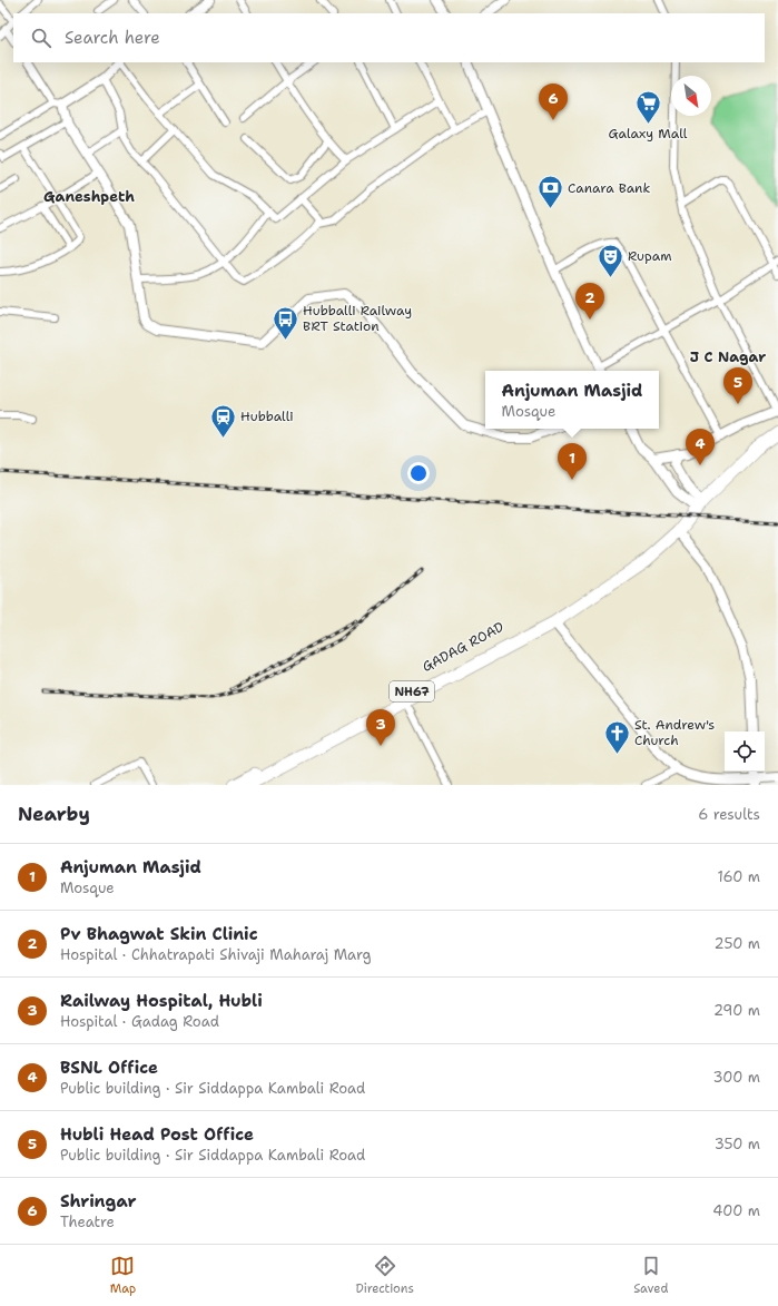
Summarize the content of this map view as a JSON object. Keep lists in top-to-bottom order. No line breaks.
{"streets":{"highway":["GADAG ROAD","NH67"]},"crossings":[["GADAG ROAD","NH67"]],"districts":["Ganeshpeth","J C Nagar"],"places":{"supermarket":["Galaxy Mall"],"bank":["Canara Bank"],"theatre":["Rupam"],"bus stop":["Hubballi Railway BRT Station"],"station":["Hubballi"],"church":["St. Andrew's Church"]},"north":"bottom right","page":{"search":"Search here","pins":["6","2","5","4","1","3"],"popup":["Anjuman Masjid","Mosque"],"heading":["Nearby","6 results"],"list":[{"mark":"1","name":"Anjuman Masjid","note":"Mosque","value":"160 m"},{"mark":"2","name":"Pv Bhagwat Skin Clinic","note":"Hospital · Chhatrapati Shivaji Maharaj Marg","value":"250 m"},{"mark":"3","name":"Railway Hospital, Hubli","note":"Hospital · Gadag Road","value":"290 m"},{"mark":"4","name":"BSNL Office","note":"Public building · Sir Siddappa Kambali Road","value":"300 m"},{"mark":"5","name":"Hubli Head Post Office","note":"Public building · Sir Siddappa Kambali Road","value":"350 m"},{"mark":"6","name":"Shringar","note":"Theatre","value":"400 m"}],"nav":["Map","Directions","Saved"]}}
